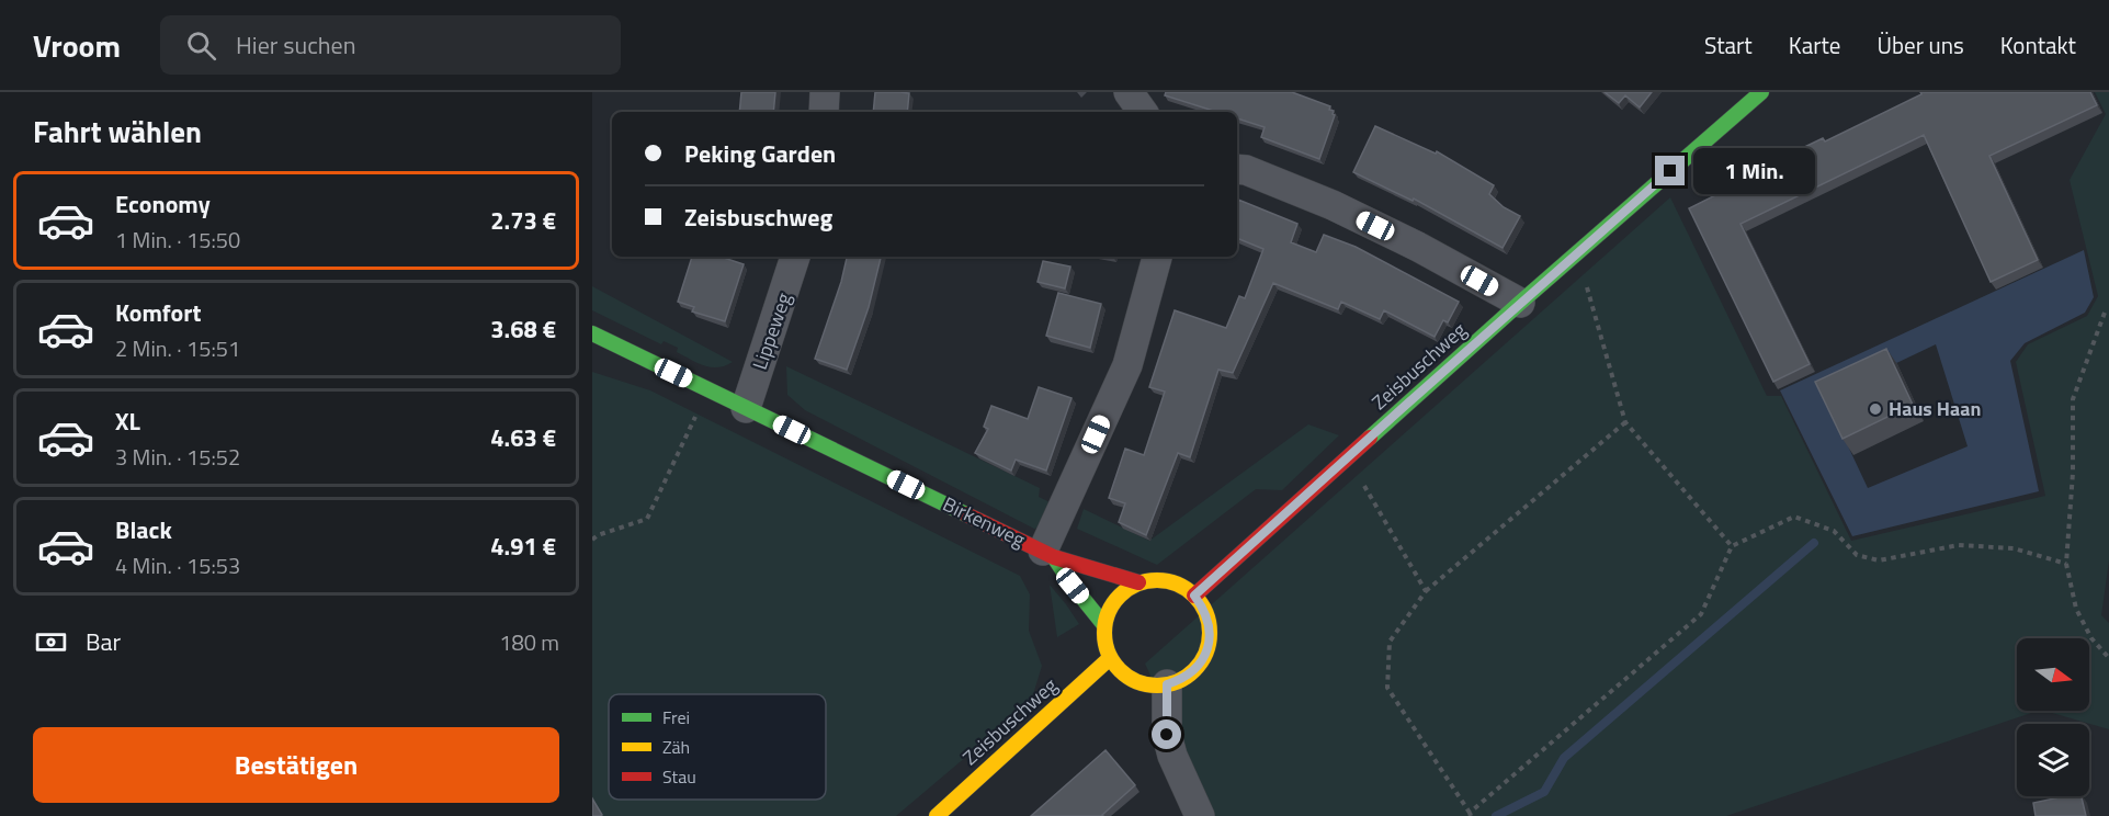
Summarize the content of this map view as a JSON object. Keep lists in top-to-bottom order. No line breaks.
{"streets":{"street":["Lippeweg","Zeisbuschweg","Birkenweg"]},"crossings":[["Lippeweg","Birkenweg"],["Zeisbuschweg","Birkenweg"]],"places":["Haus Haan"],"legend":["Frei","Zäh","Stau"],"north":"right","page":{"header":"Vroom","search":"Hier suchen","nav":["Start","Karte","Über uns","Kontakt"],"heading":"Fahrt wählen","banner":["Peking Garden","Zeisbuschweg"],"bubble":"1 Min.","list":[{"name":"Economy","note":"1 Min. · 15:50","value":"2.73 €"},{"name":"Komfort","note":"2 Min. · 15:51","value":"3.68 €"},{"name":"XL","note":"3 Min. · 15:52","value":"4.63 €"},{"name":"Black","note":"4 Min. · 15:53","value":"4.91 €"}],"pay":["Bar","180 m"],"buttons":"Bestätigen"}}
